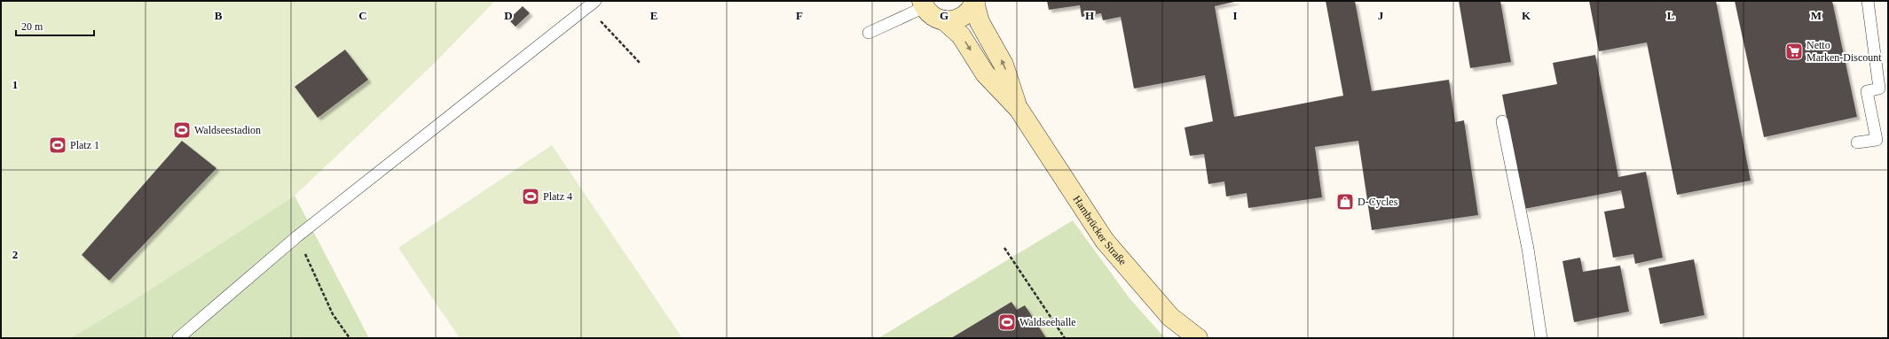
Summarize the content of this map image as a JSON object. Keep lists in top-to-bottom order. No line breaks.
{"streets":{"street":["Hambrücker Straße"]},"places":{"supermarket":["Netto Marken-Discount"],"sports":["Waldseestadion","Platz 1","Platz 4","Waldseehalle"],"shop":["D-Cycles"]},"scale_bar":"20 m","grid":{"columns":["B","C","D","E","F","G","H","I","J","K","L","M"],"rows":["1","2"]}}
